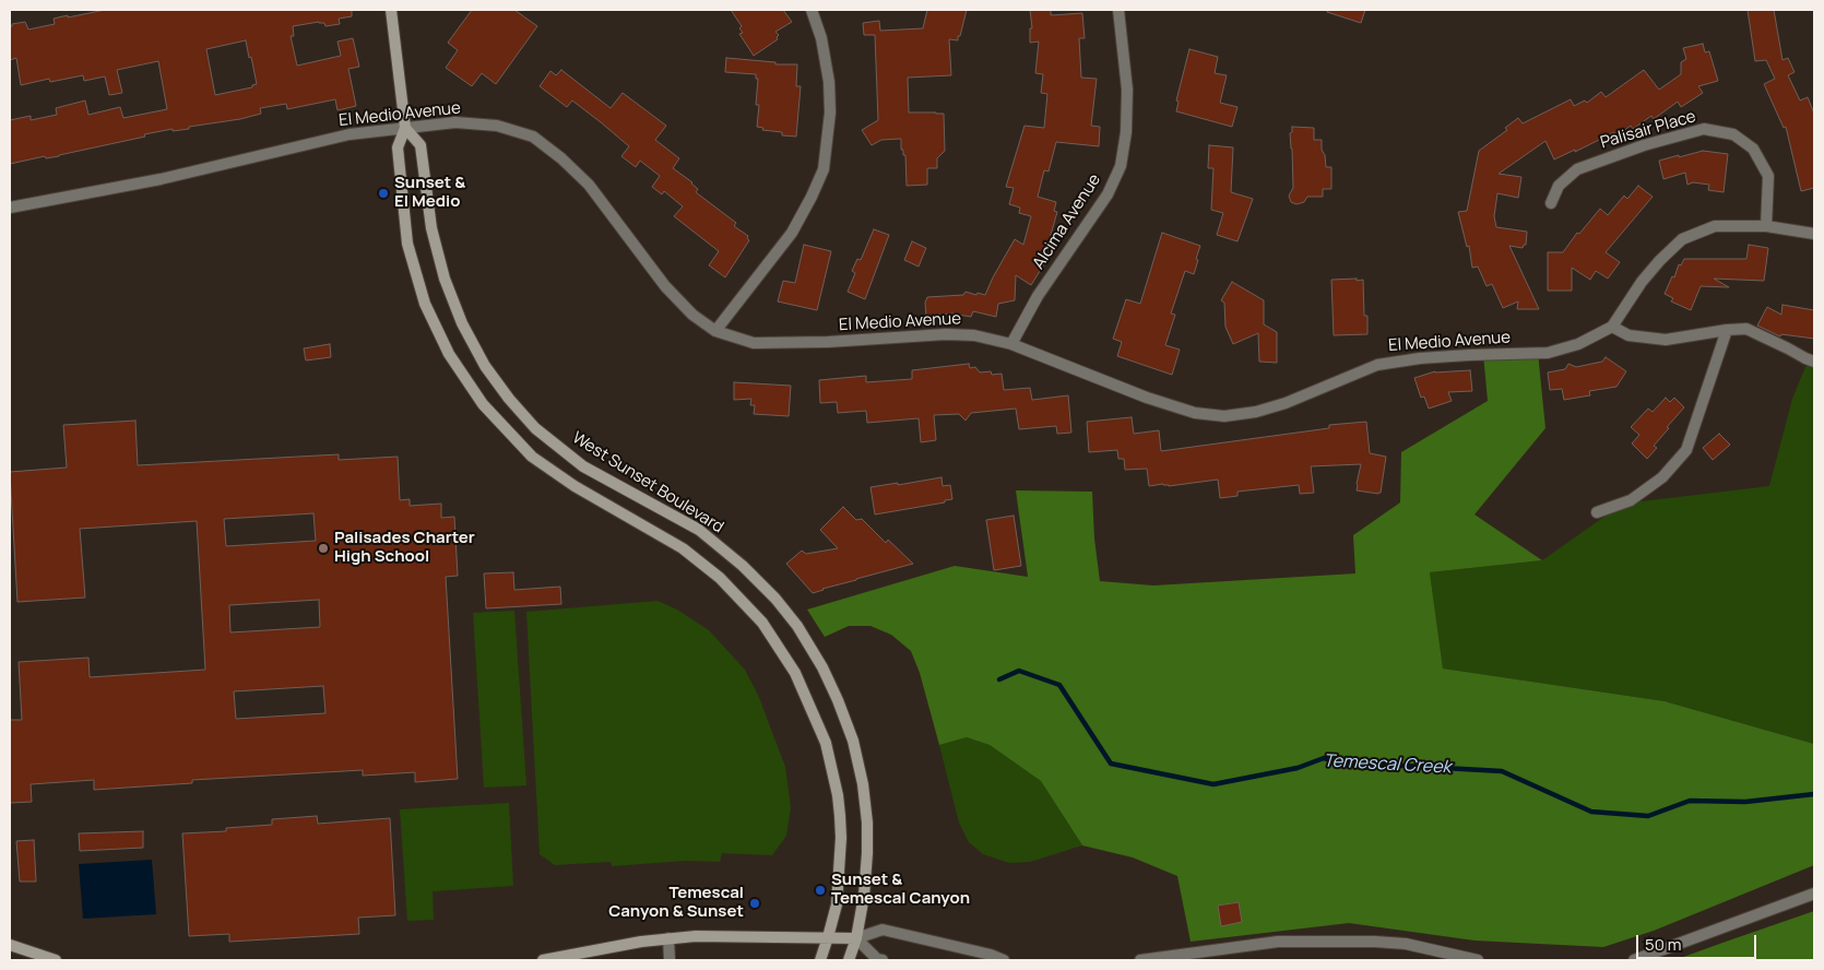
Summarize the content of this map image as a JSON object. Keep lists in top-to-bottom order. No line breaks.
{"streets":{"main road":["West Sunset Boulevard"],"street":["El Medio Avenue","Palisair Place","Alcima Avenue"]},"crossings":[["El Medio Avenue","Palisair Place"],["El Medio Avenue","Alcima Avenue"],["El Medio Avenue","West Sunset Boulevard"]],"water":["Temescal Creek"],"places":["Sunset & El Medio","Palisades Charter High School","Sunset & Temescal Canyon","Temescal Canyon & Sunset"],"scale_bar":"50 m"}
